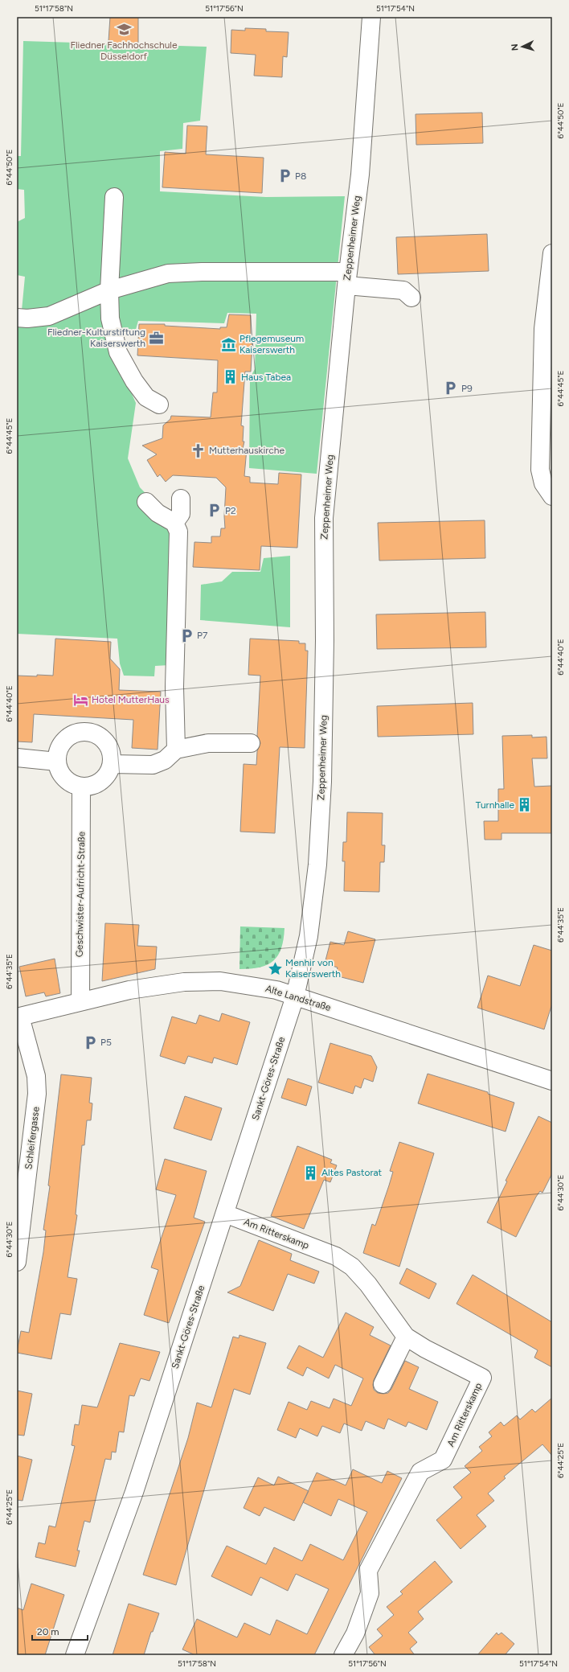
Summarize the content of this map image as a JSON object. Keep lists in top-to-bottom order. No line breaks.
{"streets":{"street":["Zeppenheimer Weg","Geschwister-Aufricht-Straße","Alte Landstraße","Sankt-Göres-Straße","Schleifergasse","Am Ritterskamp"]},"crossings":[["Zeppenheimer Weg","Alte Landstraße"],["Zeppenheimer Weg","Sankt-Göres-Straße"],["Geschwister-Aufricht-Straße","Alte Landstraße"],["Alte Landstraße","Sankt-Göres-Straße"],["Alte Landstraße","Schleifergasse"],["Sankt-Göres-Straße","Am Ritterskamp"]],"places":{"school or university":["Fliedner Fachhochschule Düsseldorf"],"parking":["P8","P9","P2","P7","P5"],"office":["Fliedner-Kulturstiftung Kaiserswerth"],"museum":["Pflegemuseum Kaiserswerth"],"building":["Haus Tabea","Turnhalle","Altes Pastorat"],"church":["Mutterhauskirche"],"hotel":["Hotel MutterHaus"],"place":["Menhir von Kaiserswerth"]},"scale_bar":"20 m","north":"left","coordinates":["51°17'58\"N","51°17'56\"N","51°17'54\"N","6°44'50\"E","6°44'45\"E","6°44'40\"E","6°44'35\"E","6°44'30\"E","6°44'25\"E"]}
